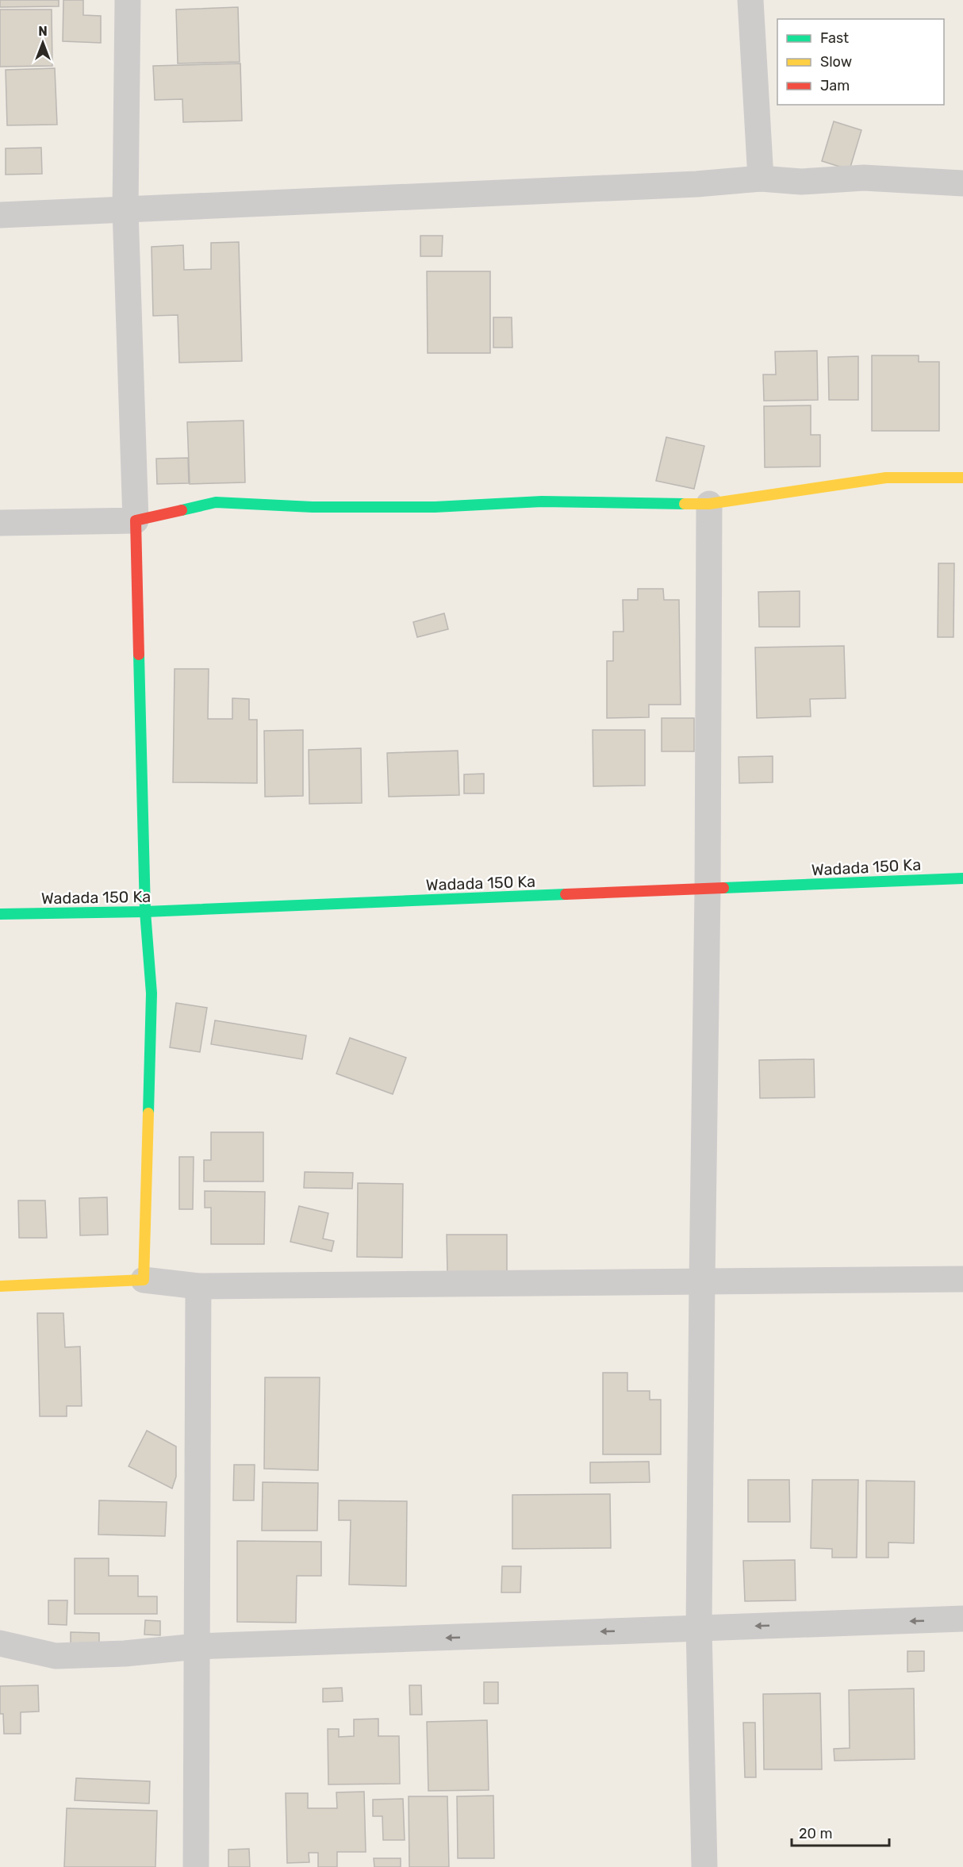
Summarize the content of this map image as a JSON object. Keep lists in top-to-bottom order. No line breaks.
{"streets":{"street":["Wadada 150 Ka"]},"legend":["Fast","Slow","Jam"],"scale_bar":"20 m","north":"top"}
